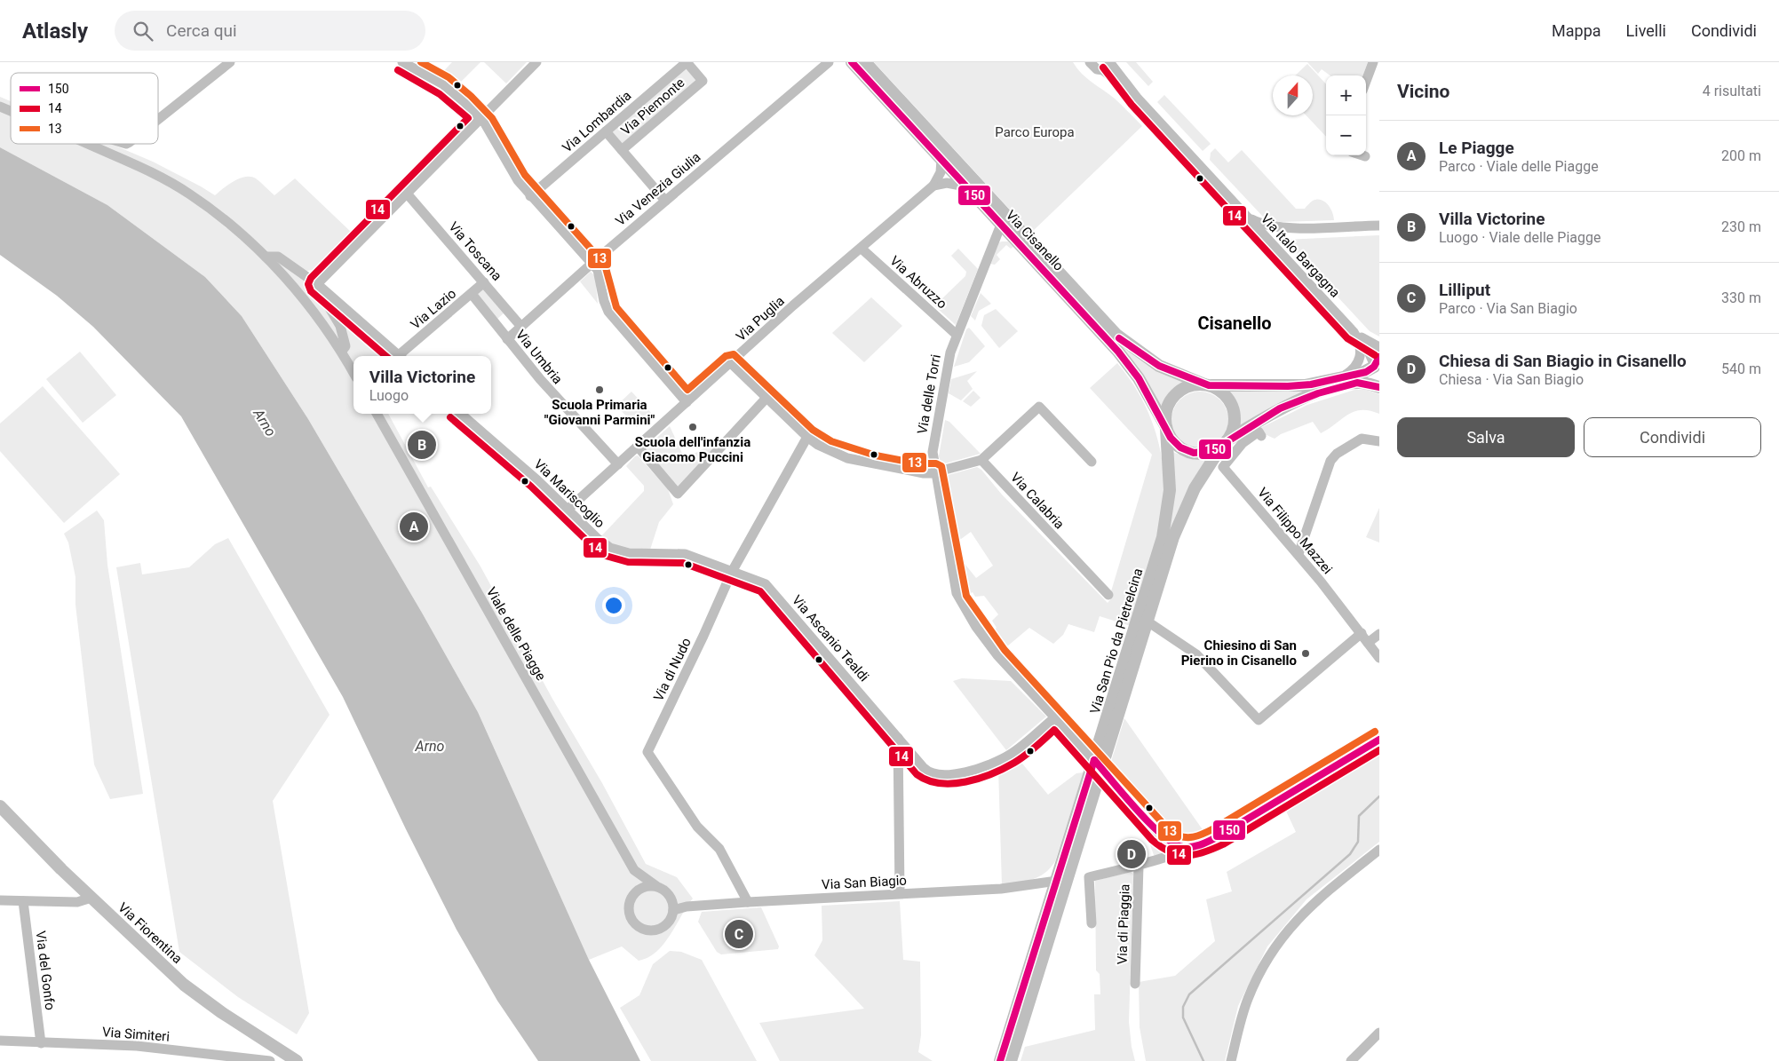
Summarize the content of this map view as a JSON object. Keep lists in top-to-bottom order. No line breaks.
{"streets":{"main road":["Via Cisanello","Via San Pio da Pietrelcina","Via Fiorentina"],"street":["Via Piemonte","Via Lombardia","Via Venezia Giulia","Via Toscana","Via Italo Bargagna","Via Abruzzo","Via Lazio","Via Puglia","Via Umbria","Via delle Torri","Via Mariscoglio","Via Calabria","Via Filippo Mazzei","Viale delle Piagge","Via Ascanio Tealdi","Via di Nudo","Via San Biagio","Via di Piaggia","Via del Gonfo","Via Simiteri"]},"crossings":[["Via Piemonte","Via Lombardia"],["Via Venezia Giulia","Via Toscana"],["Via Venezia Giulia","Via Umbria"],["Via Cisanello","Via Puglia"],["Via Cisanello","Via delle Torri"],["Via Cisanello","Via San Pio da Pietrelcina"],["Via Toscana","Via Lazio"],["Via Abruzzo","Via Puglia"],["Via Abruzzo","Via delle Torri"],["Via Lazio","Via Umbria"],["Via Puglia","Via Umbria"],["Via Puglia","Via Mariscoglio"],["Via delle Torri","Via Ascanio Tealdi"],["Via delle Torri","Via San Pio da Pietrelcina"],["Via Mariscoglio","Via Ascanio Tealdi"],["Via Mariscoglio","Via di Nudo"],["Viale delle Piagge","Via San Biagio"],["Via Ascanio Tealdi","Via di Nudo"],["Via San Pio da Pietrelcina","Via San Biagio"],["Via di Nudo","Via San Biagio"],["Via del Gonfo","Via Simiteri"]],"districts":["Cisanello"],"water":["Arno"],"parks":["Parco Europa"],"places":["Scuola Primaria \"Giovanni Parmini\"","Scuola dell'infanzia Giacomo Puccini","Chiesino di San Pierino in Cisanello"],"lines":["transit line 150","transit line 13","transit line 14"],"legend":["150","14","13"],"north":"top","page":{"header":"Atlasly","search":"Cerca qui","nav":["Mappa","Livelli","Condividi"],"heading":["Vicino","4 risultati"],"map_buttons":["+","−"],"list":[{"mark":"A","name":"Le Piagge","note":"Parco · Viale delle Piagge","value":"200 m"},{"mark":"B","name":"Villa Victorine","note":"Luogo · Viale delle Piagge","value":"230 m"},{"mark":"C","name":"Lilliput","note":"Parco · Via San Biagio","value":"330 m"},{"mark":"D","name":"Chiesa di San Biagio in Cisanello","note":"Chiesa · Via San Biagio","value":"540 m"}],"popup":["Villa Victorine","Luogo"],"buttons":["Salva","Condividi"],"pins":["B","A","D","C"]}}
